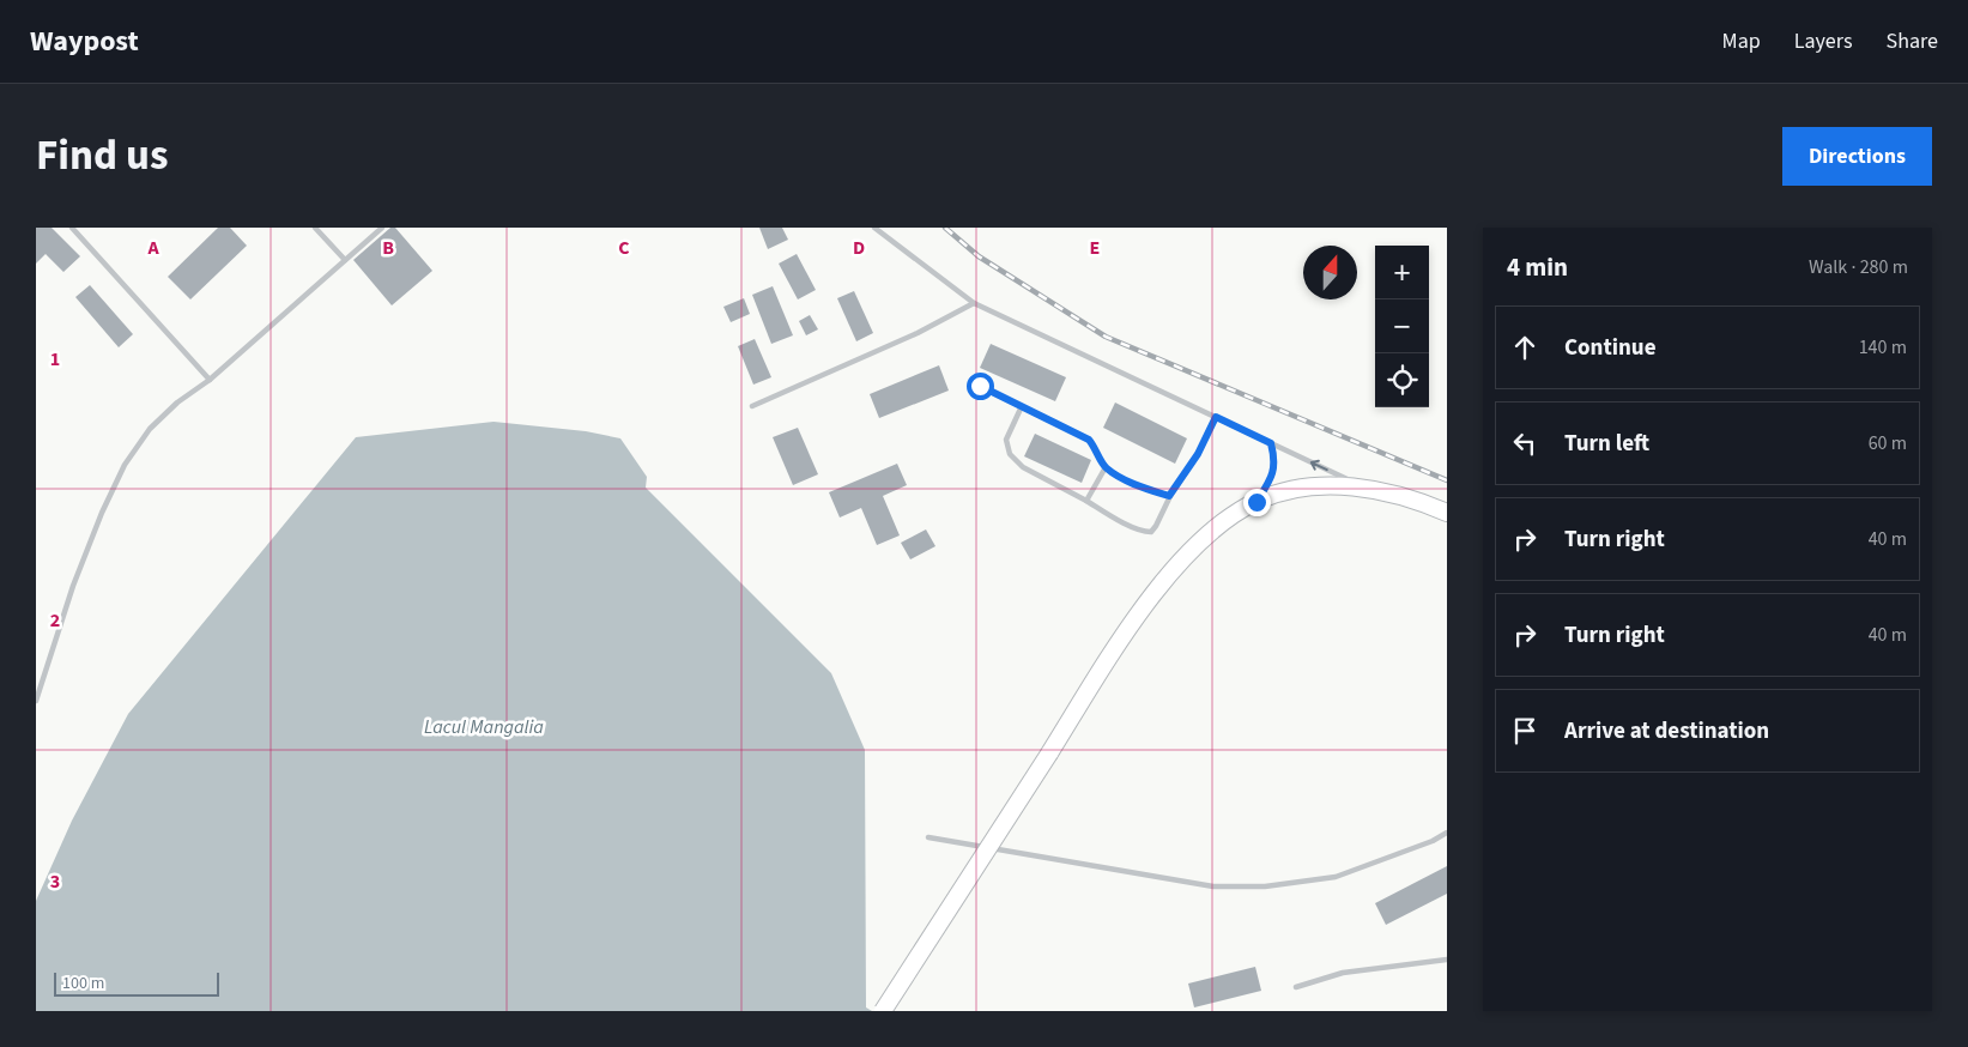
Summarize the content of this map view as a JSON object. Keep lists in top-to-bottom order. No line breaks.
{"water":["Lacul Mangalia"],"scale_bar":"100 m","north":"top","page":{"header":"Waypost","nav":["Map","Layers","Share"],"title":"Find us","buttons":"Directions","heading":["4 min","Walk · 280 m"],"map_buttons":["+","−"],"list":[["Continue","140 m"],["Turn left","60 m"],["Turn right","40 m"],["Turn right","40 m"],"Arrive at destination"],"scale":"100 m"},"grid":{"columns":["A","B","C","D","E"],"rows":["1","2","3"]}}
